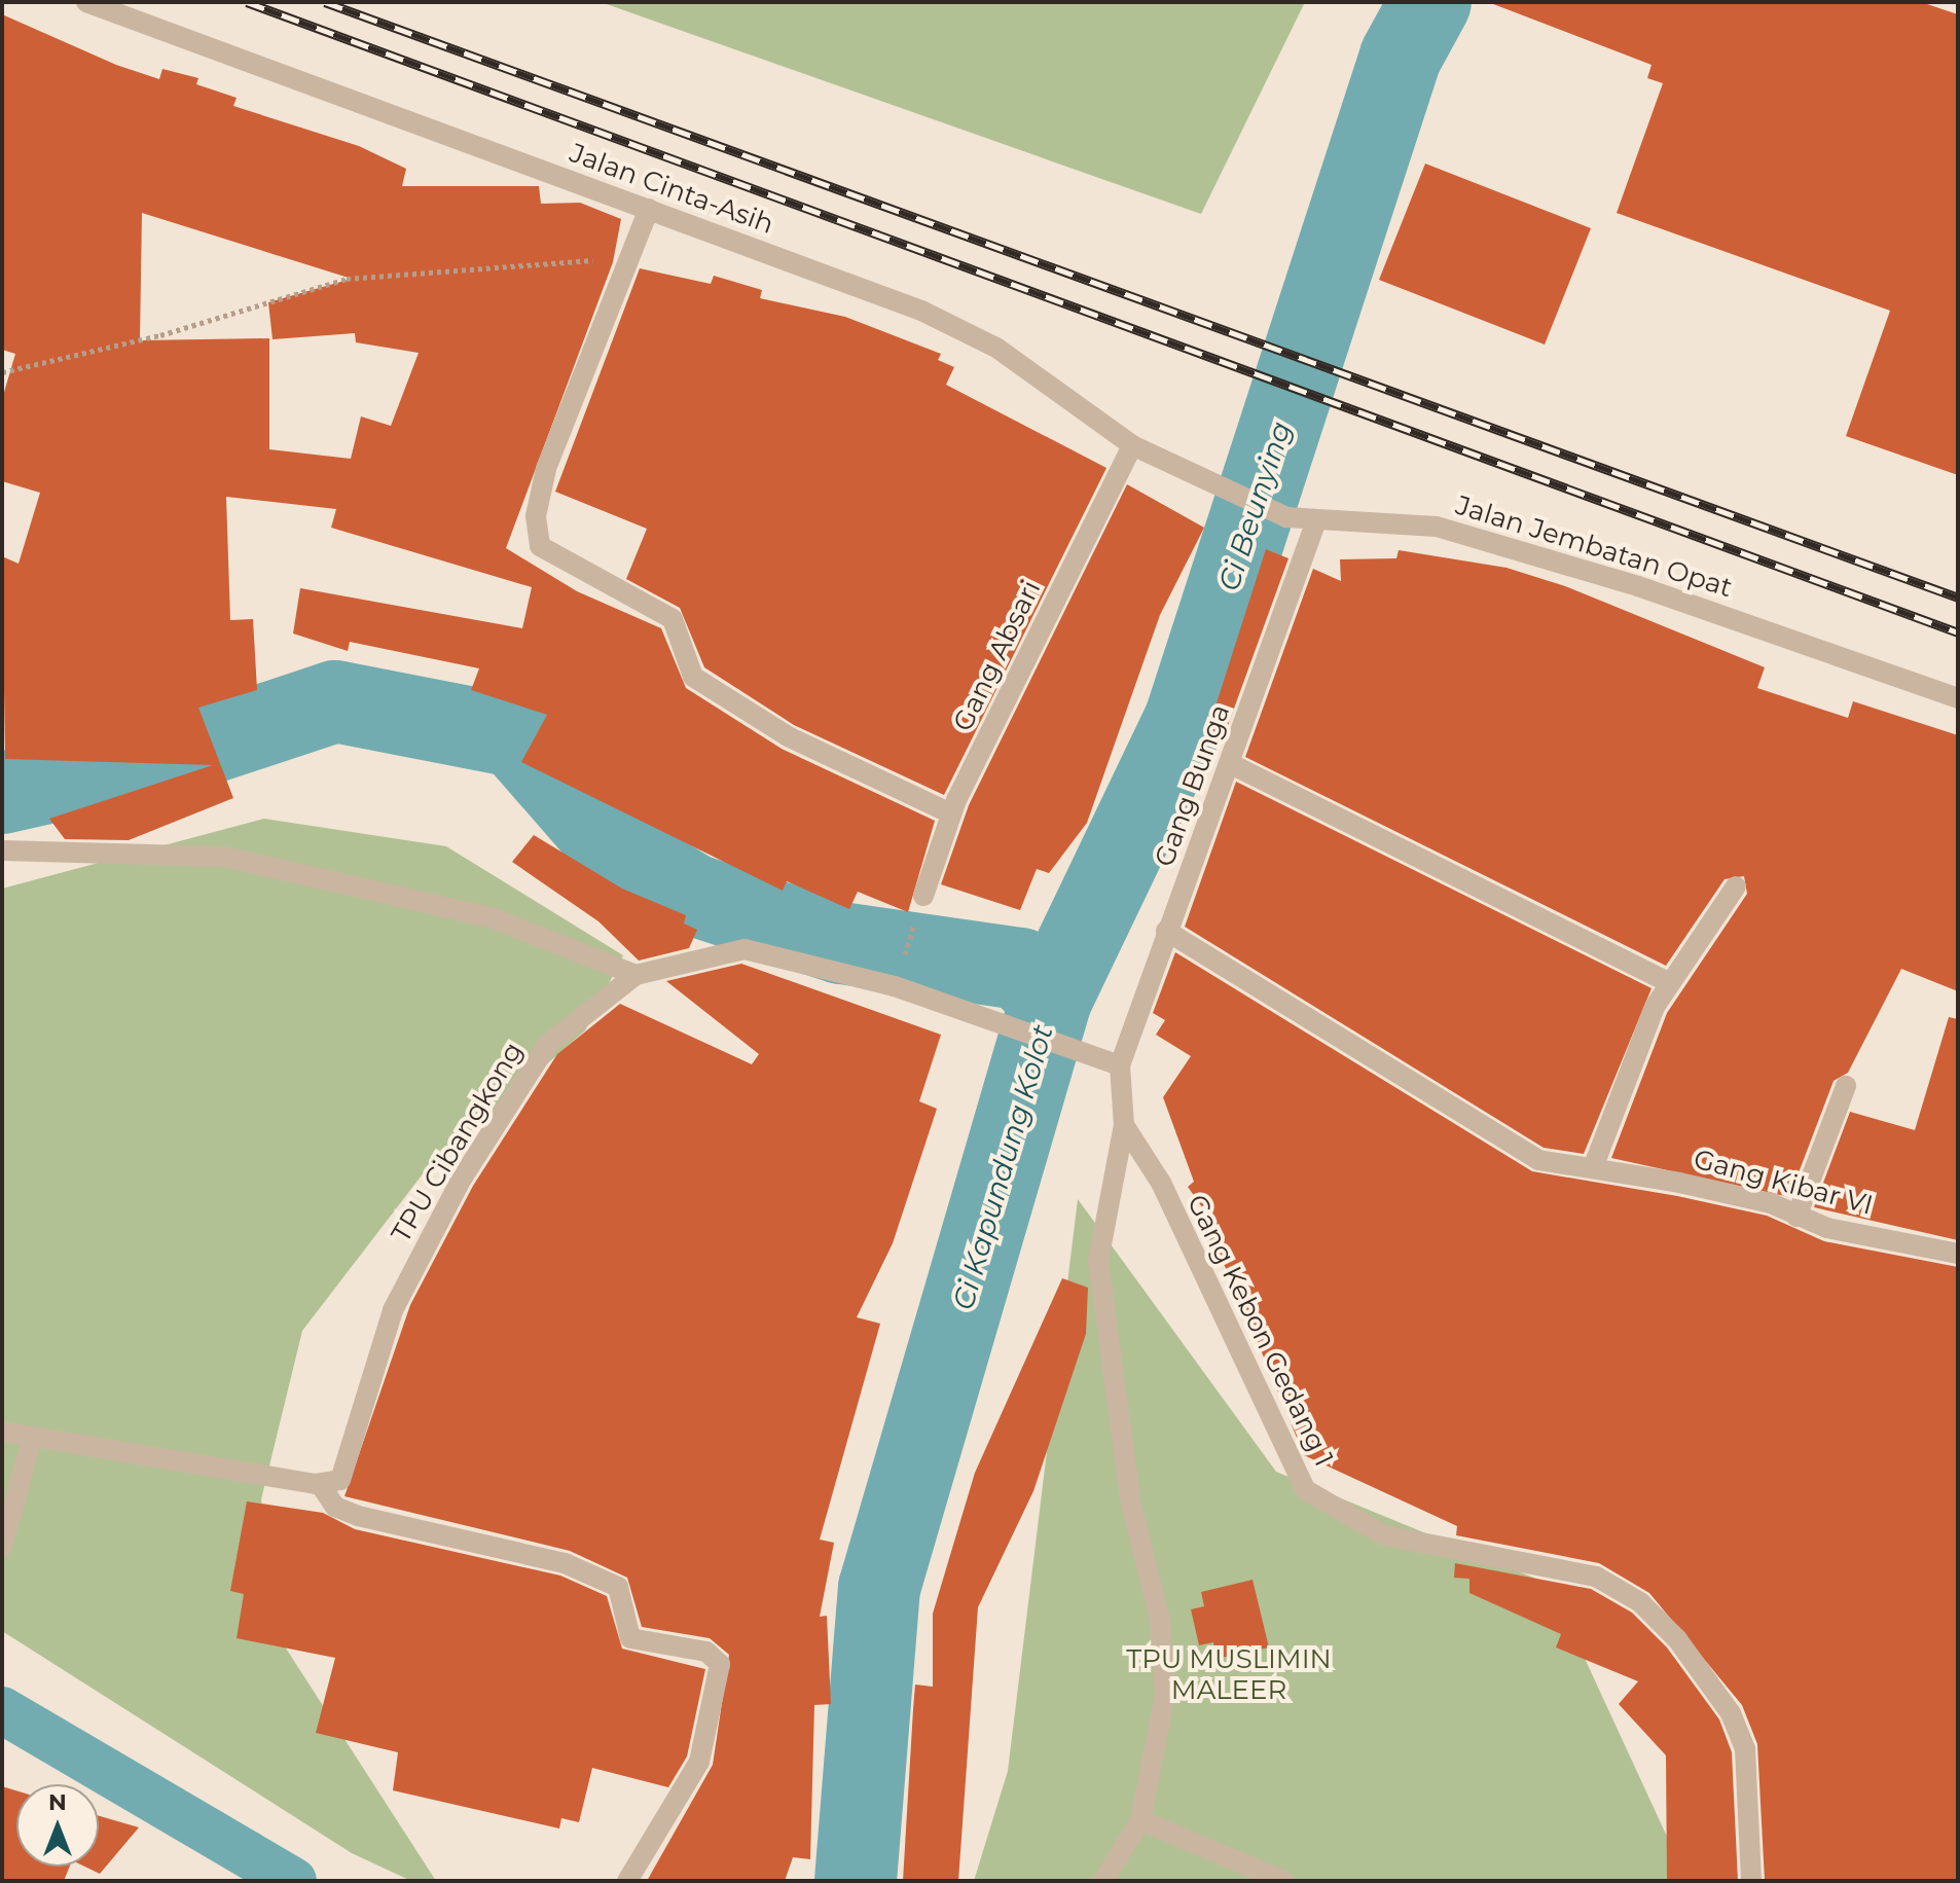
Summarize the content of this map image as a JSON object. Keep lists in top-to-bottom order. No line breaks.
{"streets":{"street":["Jalan Cinta-Asih","Jalan Jembatan Opat","Gang Absari","Gang Bunga","TPU Cibangkong","Gang Kibar VI","Gang Kebon Gedang 1"]},"crossings":[["Jalan Cinta-Asih","Jalan Jembatan Opat"],["Jalan Cinta-Asih","Gang Absari"],["Jalan Jembatan Opat","Gang Bunga"],["Gang Bunga","TPU Cibangkong"],["Gang Bunga","Gang Kibar VI"]],"water":["Ci Beunying","Ci Kapundung Kolot"],"parks":["TPU MUSLIMIN MALEER"],"north":"top"}
